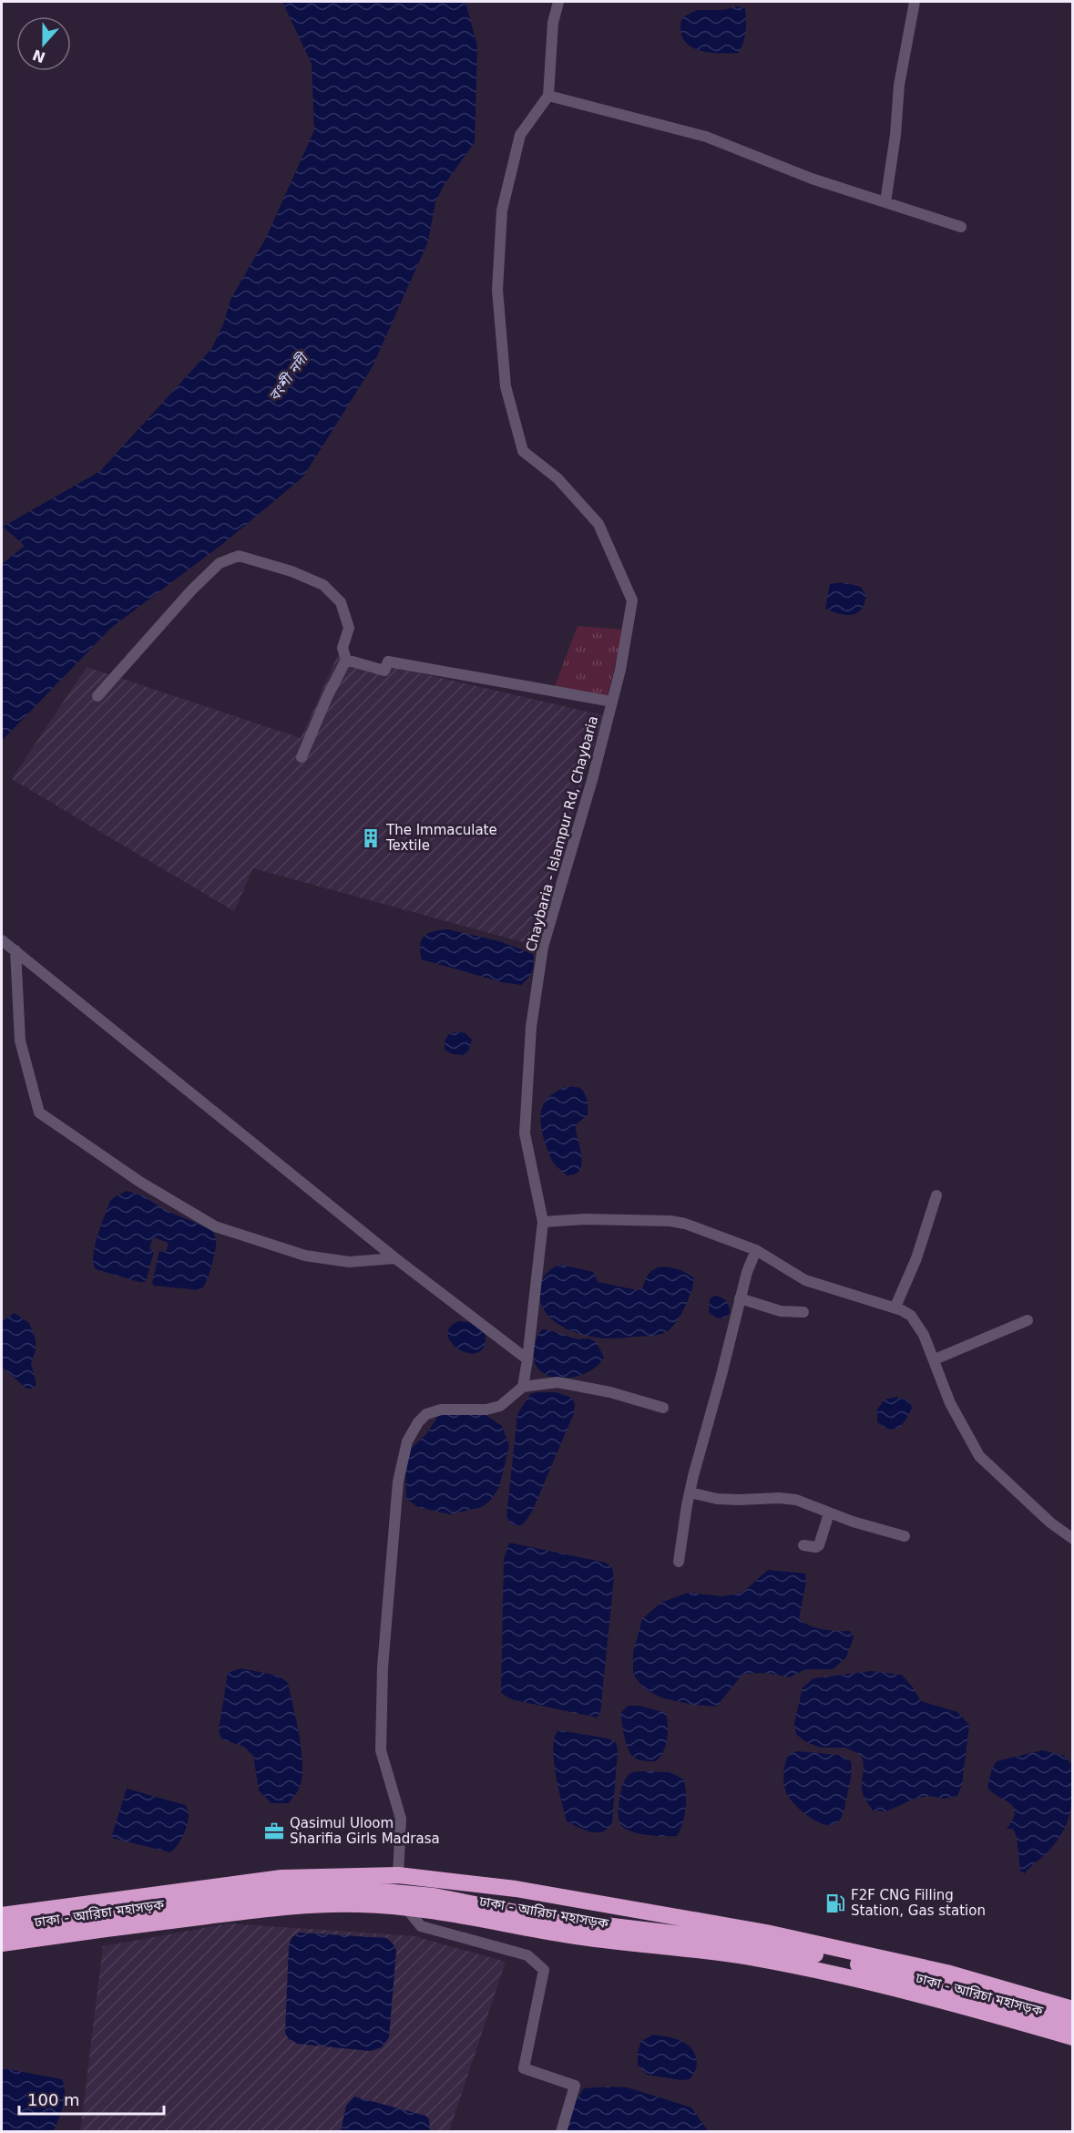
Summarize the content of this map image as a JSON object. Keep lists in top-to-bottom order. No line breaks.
{"streets":{"highway":["ঢাকা - আরিচা মহাসড়ক"],"street":["Chaybaria - Islampur Rd, Chaybaria"]},"water":["বংশী নদী"],"places":{"building":["The Immaculate Textile"],"office":["Qasimul Uloom Sharifia Girls Madrasa"],"fuel station":["F2F CNG Filling Station, Gas station"]},"scale_bar":"100 m","north":"bottom"}
